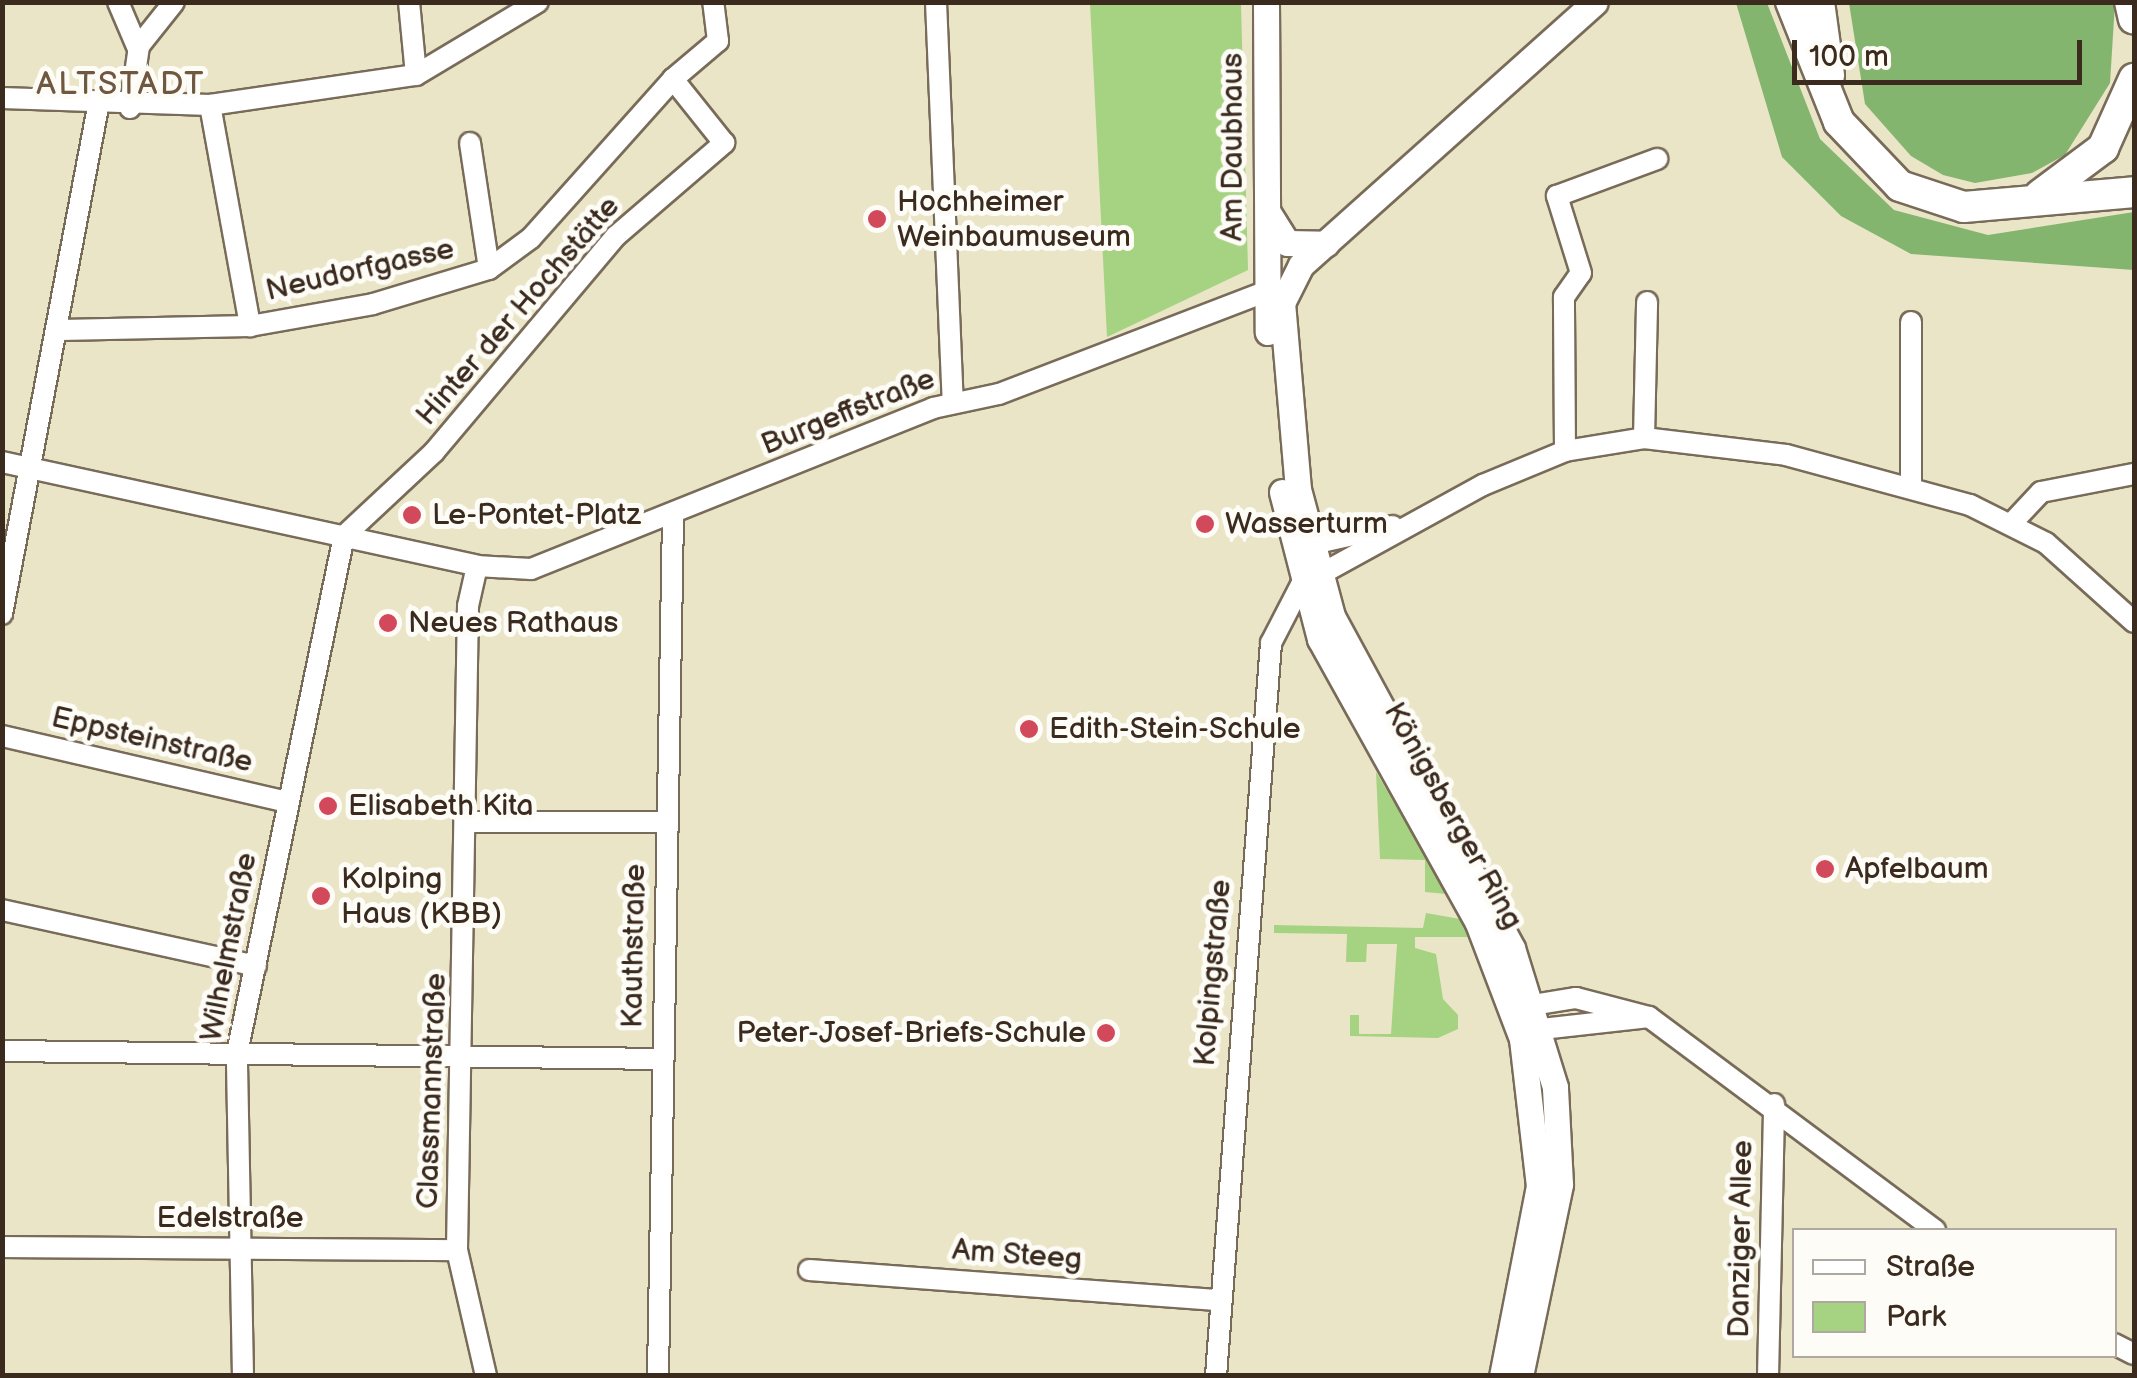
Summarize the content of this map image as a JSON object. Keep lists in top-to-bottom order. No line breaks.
{"streets":{"main road":["Am Daubhaus","Königsberger Ring"],"street":["Neudorfgasse","Hinter der Hochstätte","Burgeffstraße","Eppsteinstraße","Kauthstraße","Wilhelmstraße","Kolpingstraße","Classmannstraße","Edelstraße","Danziger Allee","Am Steeg"]},"crossings":[["Am Daubhaus","Burgeffstraße"],["Am Daubhaus","Königsberger Ring"],["Neudorfgasse","Hinter der Hochstätte"],["Hinter der Hochstätte","Burgeffstraße"],["Hinter der Hochstätte","Wilhelmstraße"],["Burgeffstraße","Königsberger Ring"],["Burgeffstraße","Kauthstraße"],["Burgeffstraße","Wilhelmstraße"],["Burgeffstraße","Classmannstraße"],["Eppsteinstraße","Wilhelmstraße"],["Königsberger Ring","Kolpingstraße"],["Königsberger Ring","Danziger Allee"],["Wilhelmstraße","Edelstraße"],["Kolpingstraße","Am Steeg"],["Classmannstraße","Edelstraße"]],"districts":["ALTSTADT"],"places":["Hochheimer Weinbaumuseum","Le-Pontet-Platz","Wasserturm","Neues Rathaus","Edith-Stein-Schule","Elisabeth Kita","Apfelbaum","Kolping Haus (KBB)","Peter-Josef-Briefs-Schule"],"legend":["Straße","Park"],"scale_bar":"100 m"}
